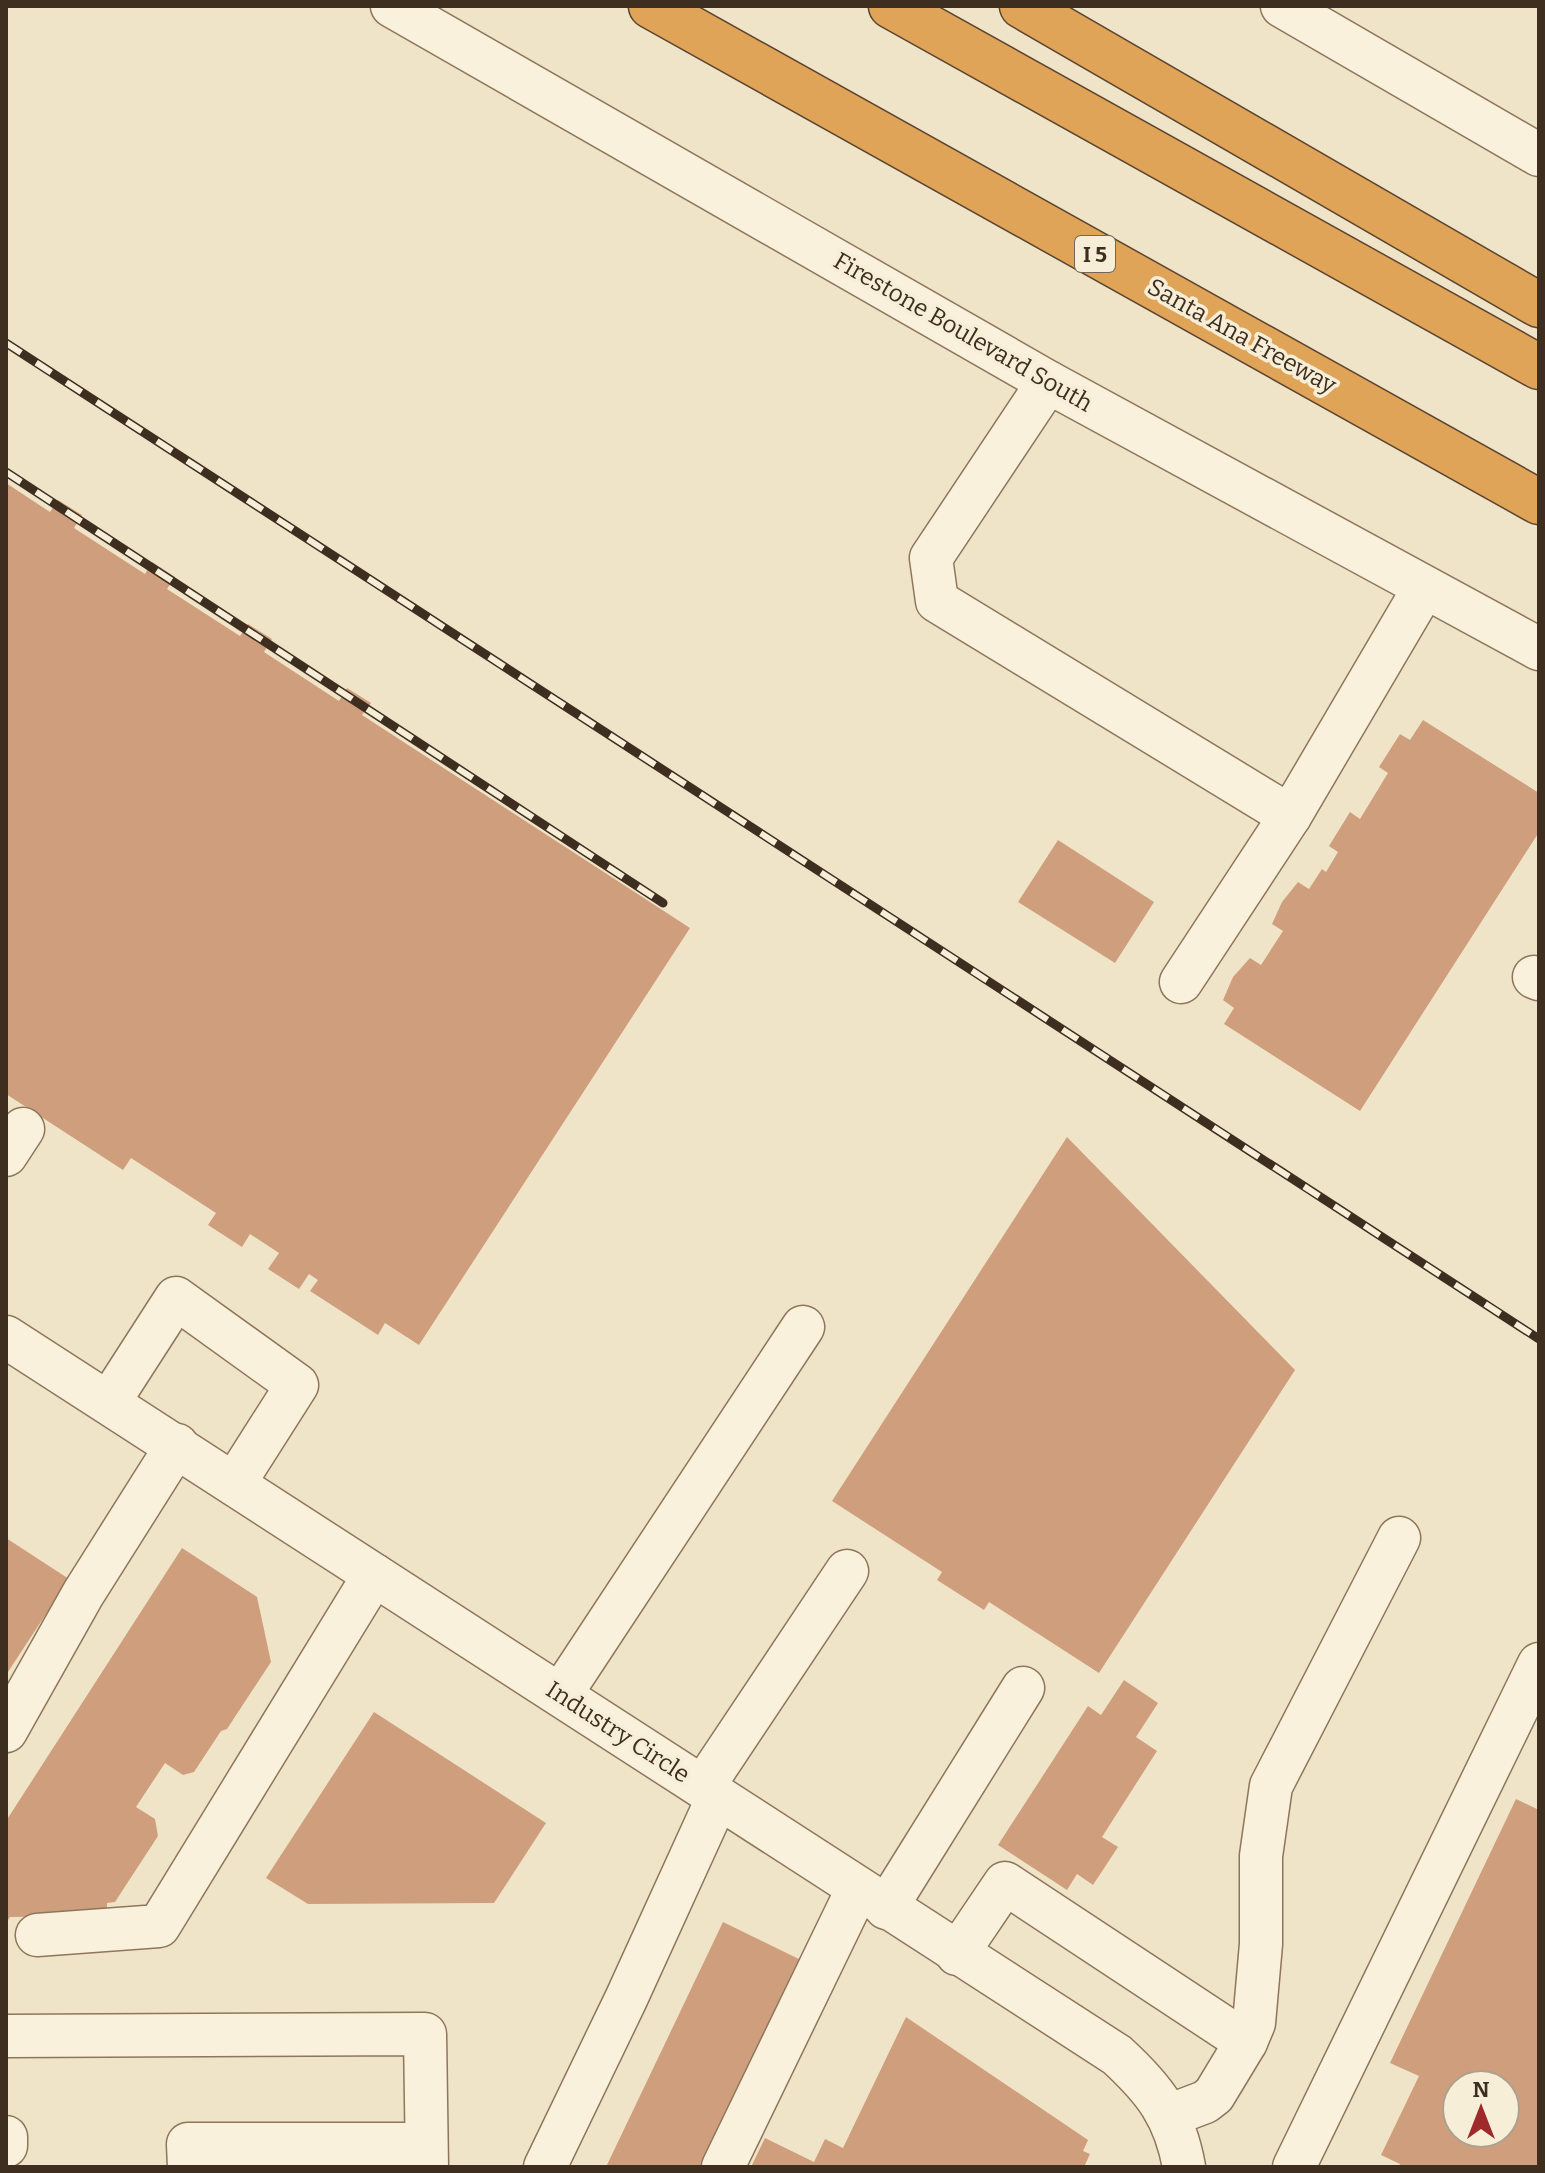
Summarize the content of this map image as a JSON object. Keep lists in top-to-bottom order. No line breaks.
{"streets":{"highway":["I 5","Santa Ana Freeway"],"street":["Firestone Boulevard South","Industry Circle"]},"north":"top"}
